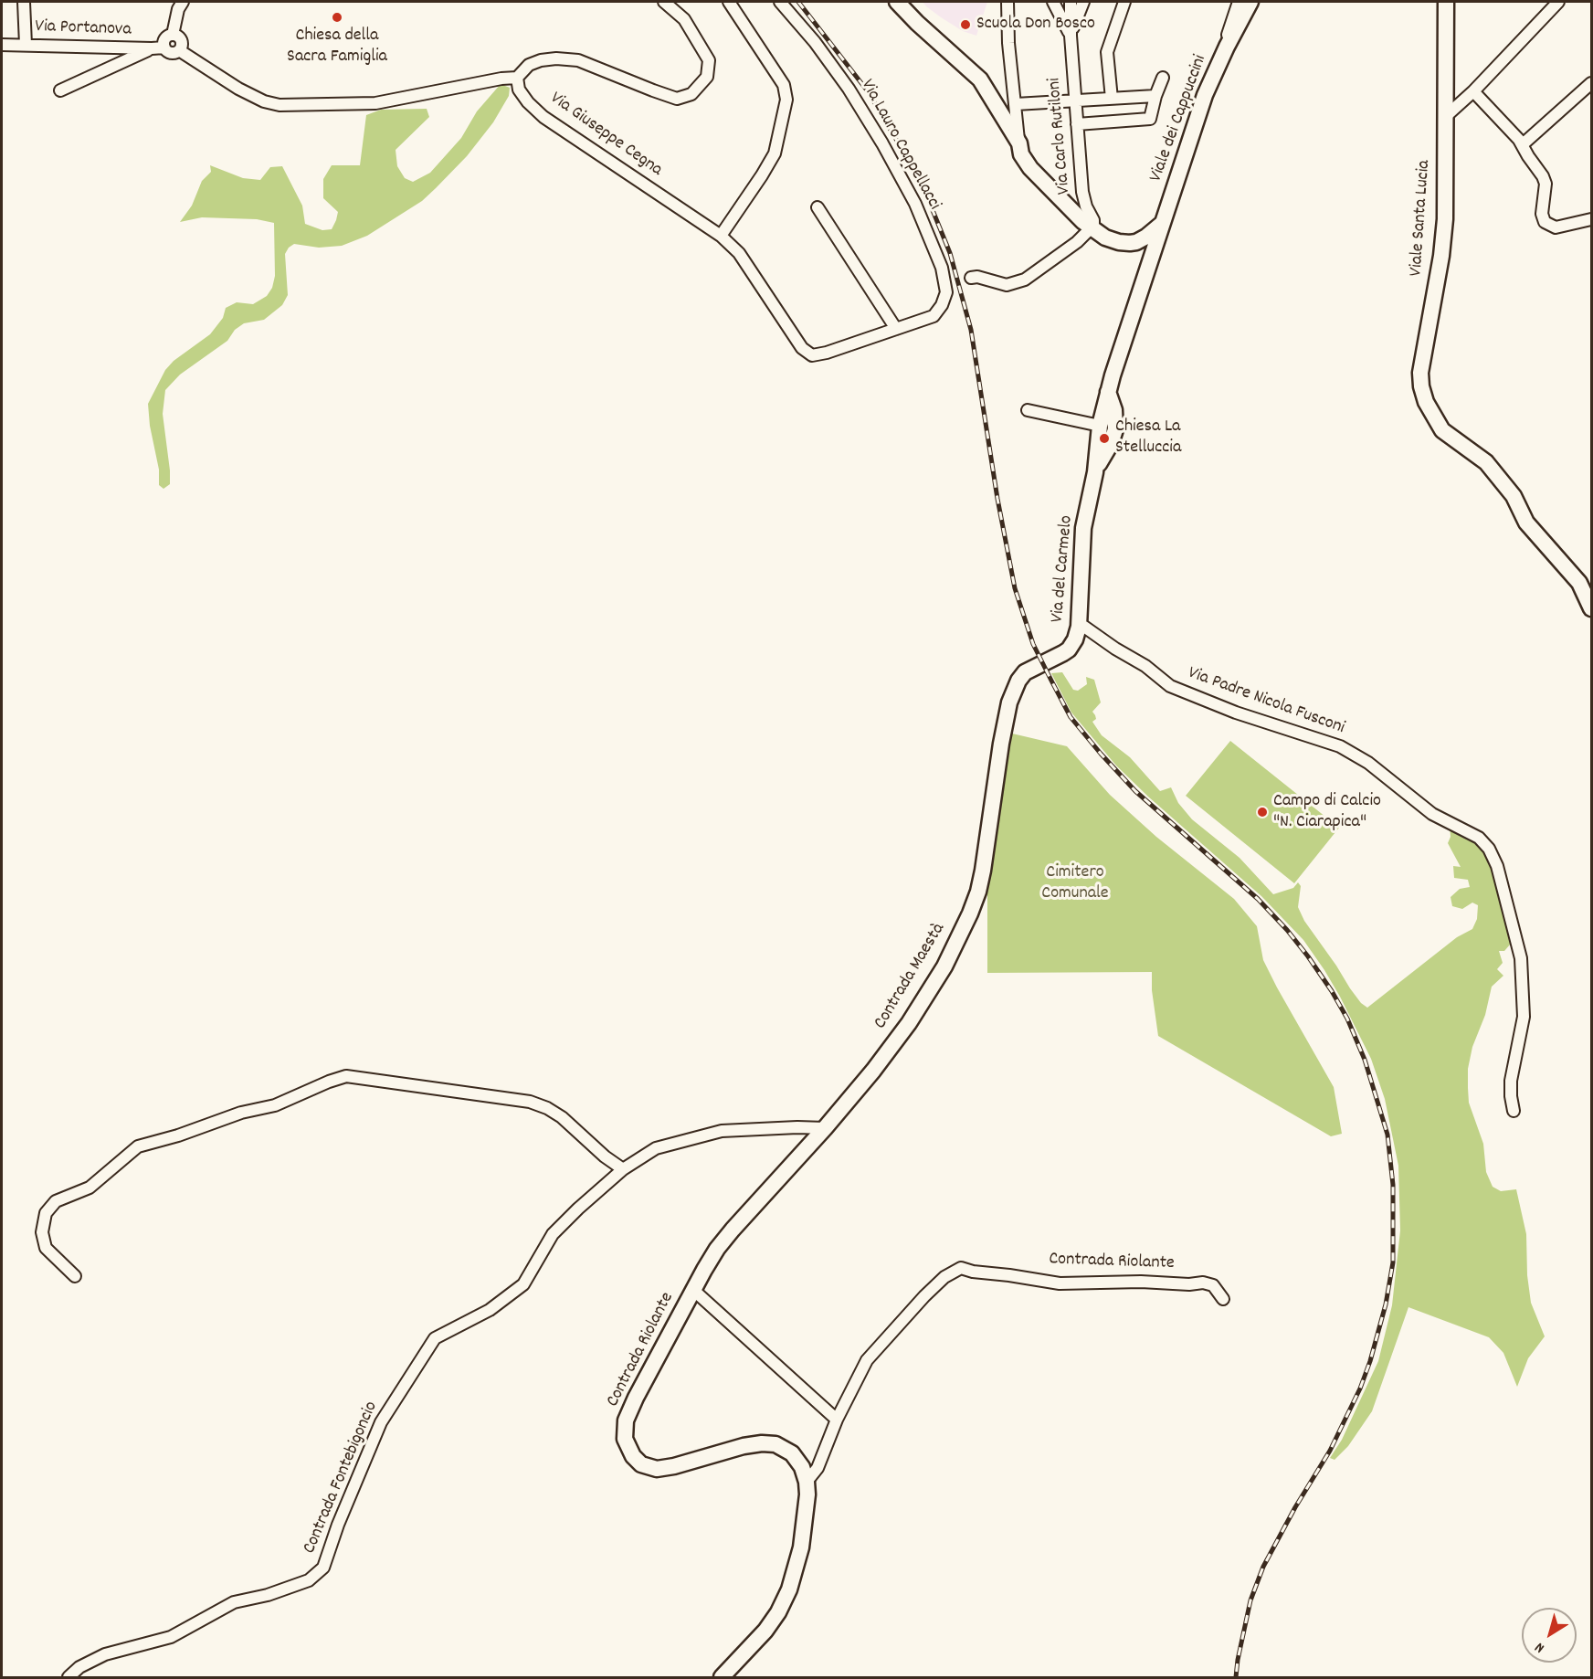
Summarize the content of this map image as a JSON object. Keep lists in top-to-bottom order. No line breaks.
{"streets":{"street":["Via Portanova","Viale dei Cappuccini","Via Giuseppe Cegna","Via Carlo Rutiloni","Via Lauro Cappellacci","Viale Santa Lucia","Via del Carmelo","Via Padre Nicola Fusconi","Contrada Maestà","Contrada Riolante","Contrada Fontebigoncio"]},"crossings":[["Viale dei Cappuccini","Via del Carmelo"],["Via Giuseppe Cegna","Via Lauro Cappellacci"],["Via del Carmelo","Via Padre Nicola Fusconi"],["Via del Carmelo","Contrada Maestà"],["Contrada Maestà","Contrada Riolante"],["Contrada Maestà","Contrada Fontebigoncio"]],"parks":["Cimitero Comunale"],"places":["Chiesa della Sacra Famiglia","Scuola Don Bosco","Chiesa La Stelluccia","Campo di Calcio \"N. Ciarapica\""],"north":"bottom left"}
